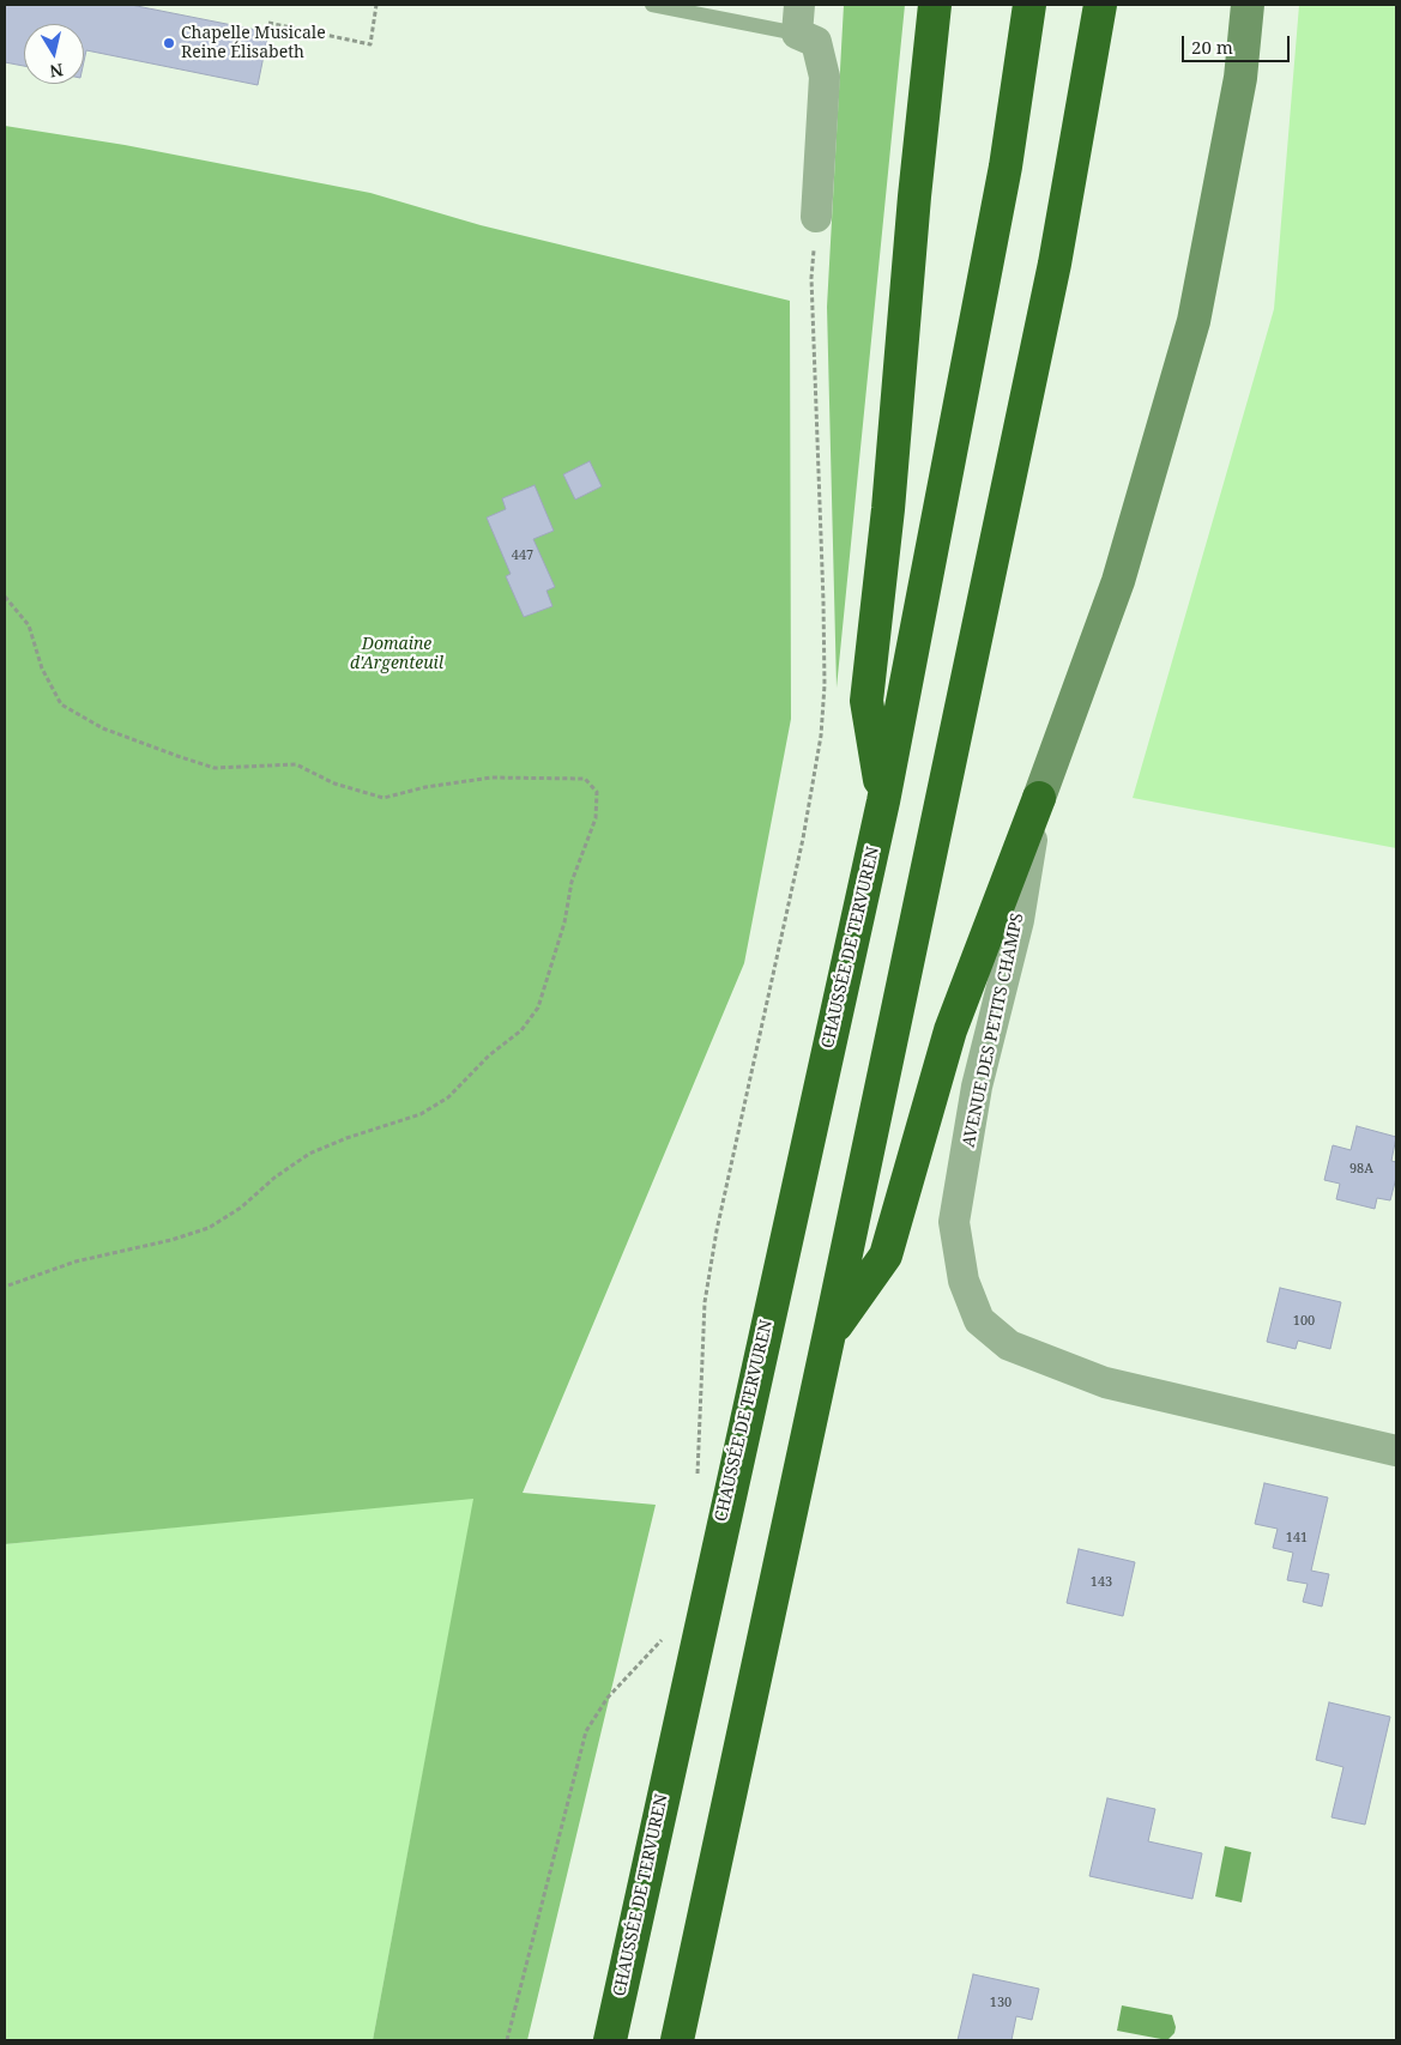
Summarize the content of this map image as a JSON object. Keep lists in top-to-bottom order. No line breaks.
{"streets":{"highway":["CHAUSSÉE DE TERVUREN"],"street":["AVENUE DES PETITS CHAMPS"]},"parks":["Domaine d'Argenteuil"],"places":["Chapelle Musicale Reine Élisabeth"],"house_numbers":["447","98A","100","141","143","130"],"scale_bar":"20 m","north":"bottom"}
